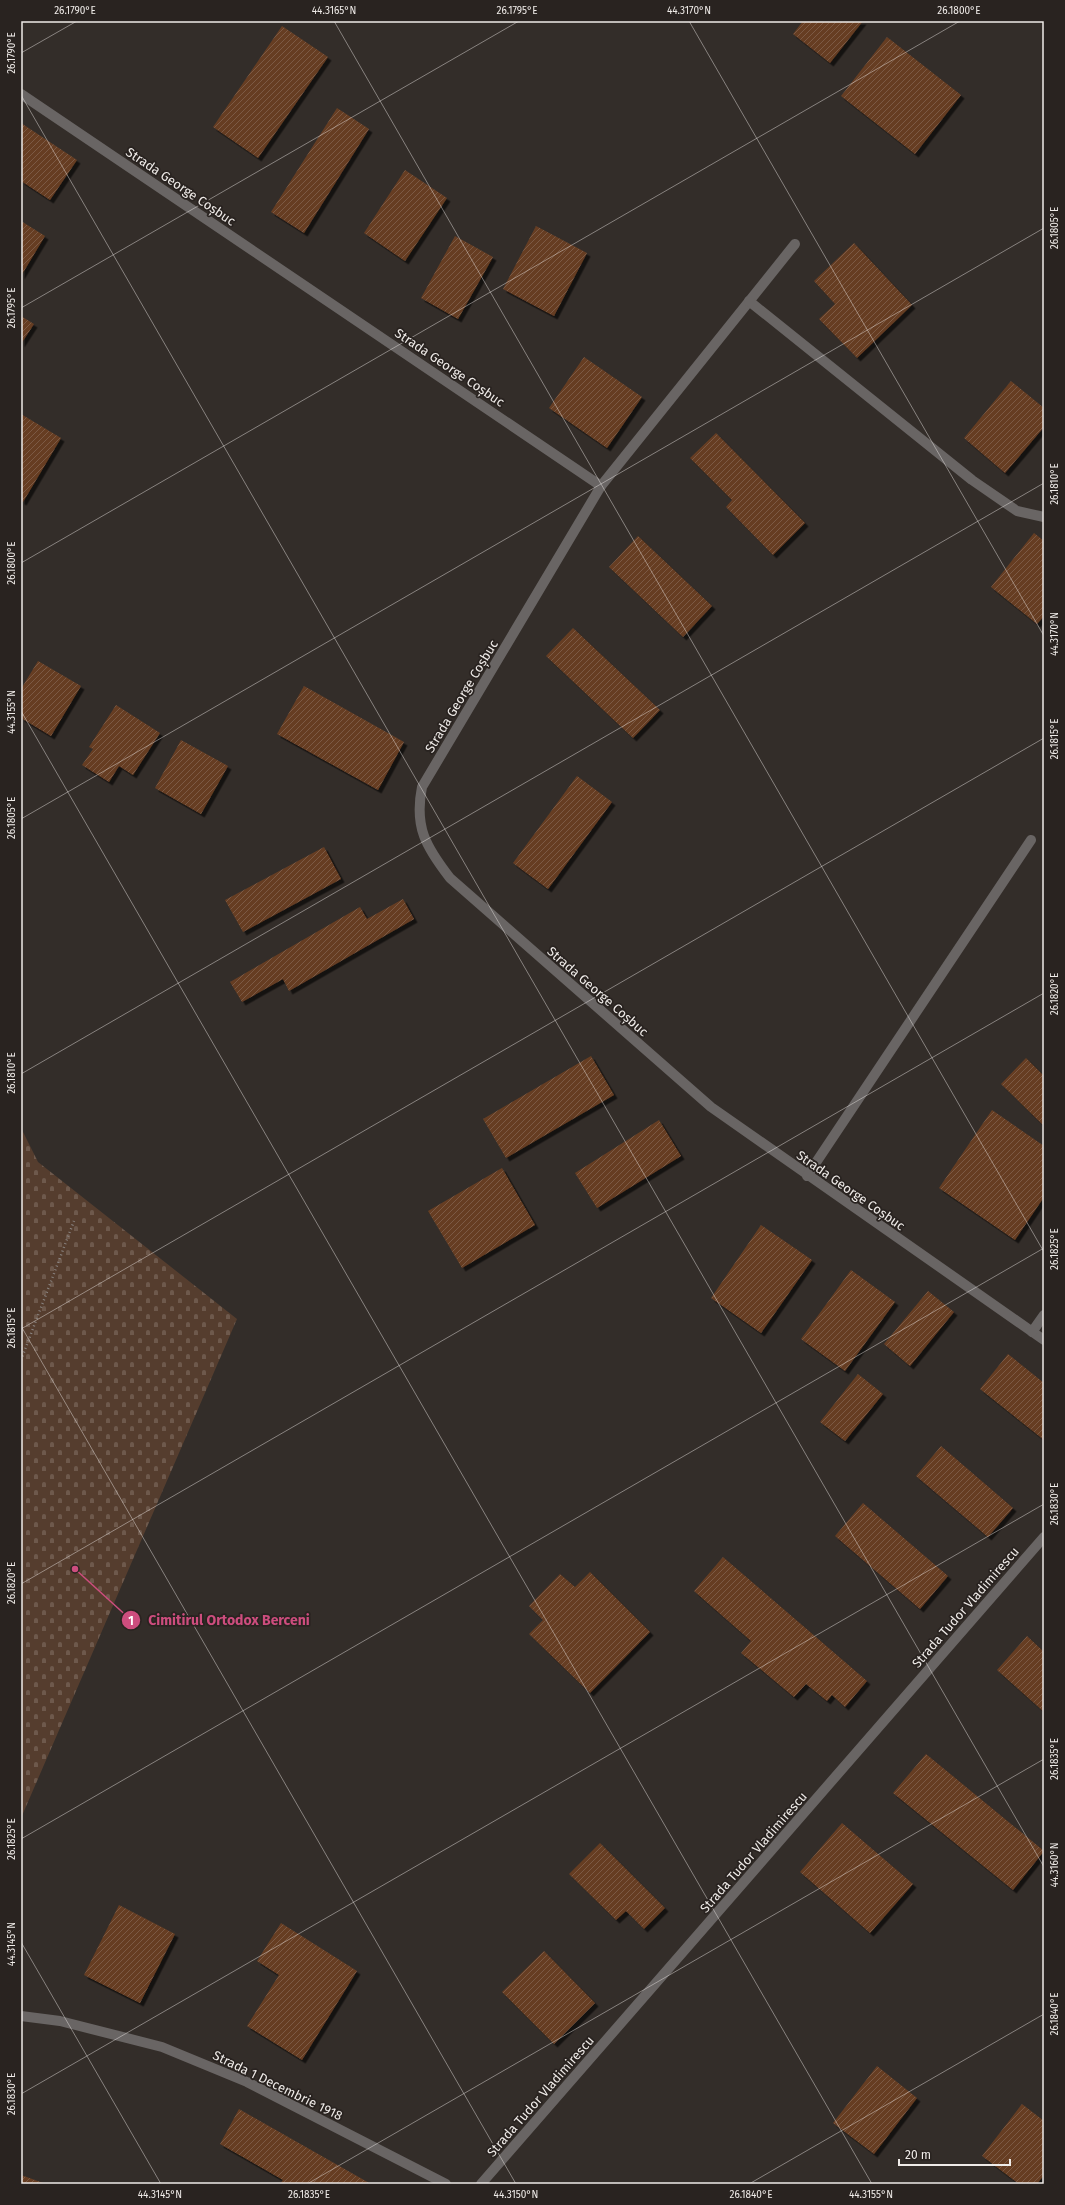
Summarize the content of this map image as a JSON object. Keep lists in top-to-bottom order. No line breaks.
{"streets":{"street":["Strada George Coșbuc","Strada Tudor Vladimirescu","Strada 1 Decembrie 1918"]},"places":["Cimitirul Ortodox Berceni"],"scale_bar":"20 m","coordinates":["26.1790°E","44.3165°N","26.1795°E","44.3170°N","26.1800°E","26.1805°E","26.1810°E","44.3155°N","26.1815°E","26.1820°E","26.1825°E","26.1830°E","26.1835°E","44.3160°N","44.3145°N","26.1840°E","44.3150°N"]}
